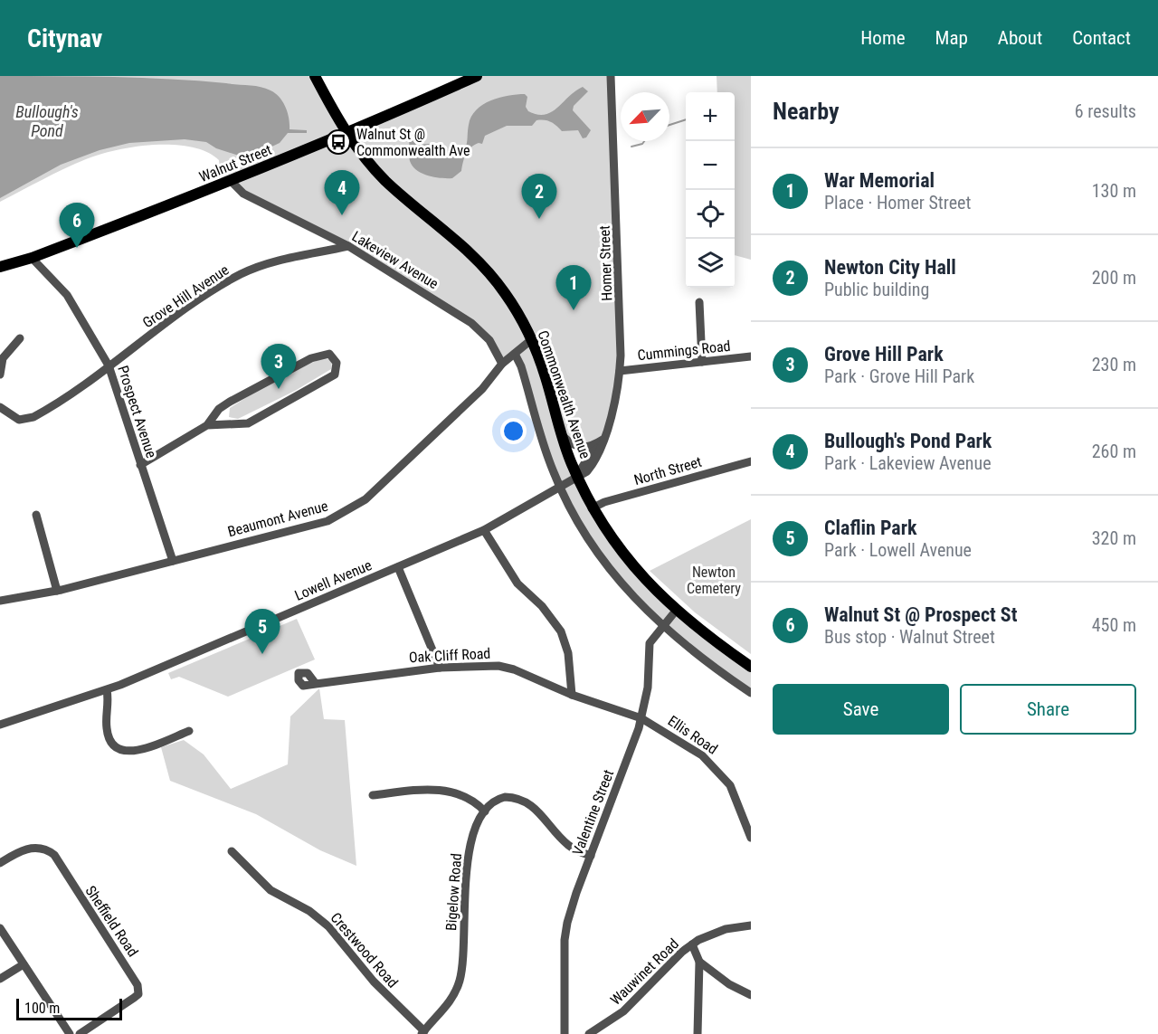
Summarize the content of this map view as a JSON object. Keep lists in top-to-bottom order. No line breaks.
{"streets":{"main road":["Walnut Street","Commonwealth Avenue"],"street":["Lakeview Avenue","Homer Street","Grove Hill Avenue","Cummings Road","Prospect Avenue","North Street","Beaumont Avenue","Lowell Avenue","Oak Cliff Road","Ellis Road","Valentine Street","Bigelow Road","Sheffield Road","Crestwood Road","Wauwinet Road"]},"crossings":[["Walnut Street","Lakeview Avenue"],["Walnut Street","Commonwealth Avenue"],["Walnut Street","Prospect Avenue"],["Lakeview Avenue","Grove Hill Avenue"],["Lakeview Avenue","Beaumont Avenue"],["Homer Street","Cummings Road"],["Homer Street","Commonwealth Avenue"],["Homer Street","Lowell Avenue"],["Grove Hill Avenue","Prospect Avenue"],["Commonwealth Avenue","North Street"],["Commonwealth Avenue","Beaumont Avenue"],["Commonwealth Avenue","Lowell Avenue"],["Commonwealth Avenue","Valentine Street"],["Prospect Avenue","Beaumont Avenue"],["Oak Cliff Road","Ellis Road"],["Oak Cliff Road","Valentine Street"],["Ellis Road","Valentine Street"],["Bigelow Road","Crestwood Road"]],"water":["Bullough's Pond"],"parks":["Newton Cemetery"],"places":{"bus stop":["Walnut St @ Commonwealth Ave"]},"scale_bar":"100 m","north":"bottom left","page":{"header":"Citynav","nav":["Home","Map","About","Contact"],"heading":["Nearby","6 results"],"map_buttons":["+","−"],"list":[{"mark":"1","name":"War Memorial","note":"Place · Homer Street","value":"130 m"},{"mark":"2","name":"Newton City Hall","note":"Public building","value":"200 m"},{"mark":"3","name":"Grove Hill Park","note":"Park · Grove Hill Park","value":"230 m"},{"mark":"4","name":"Bullough's Pond Park","note":"Park · Lakeview Avenue","value":"260 m"},{"mark":"5","name":"Claflin Park","note":"Park · Lowell Avenue","value":"320 m"},{"mark":"6","name":"Walnut St @ Prospect St","note":"Bus stop · Walnut Street","value":"450 m"}],"pins":["4","2","6","1","3","5"],"buttons":["Save","Share"],"scale":"100 m"}}
